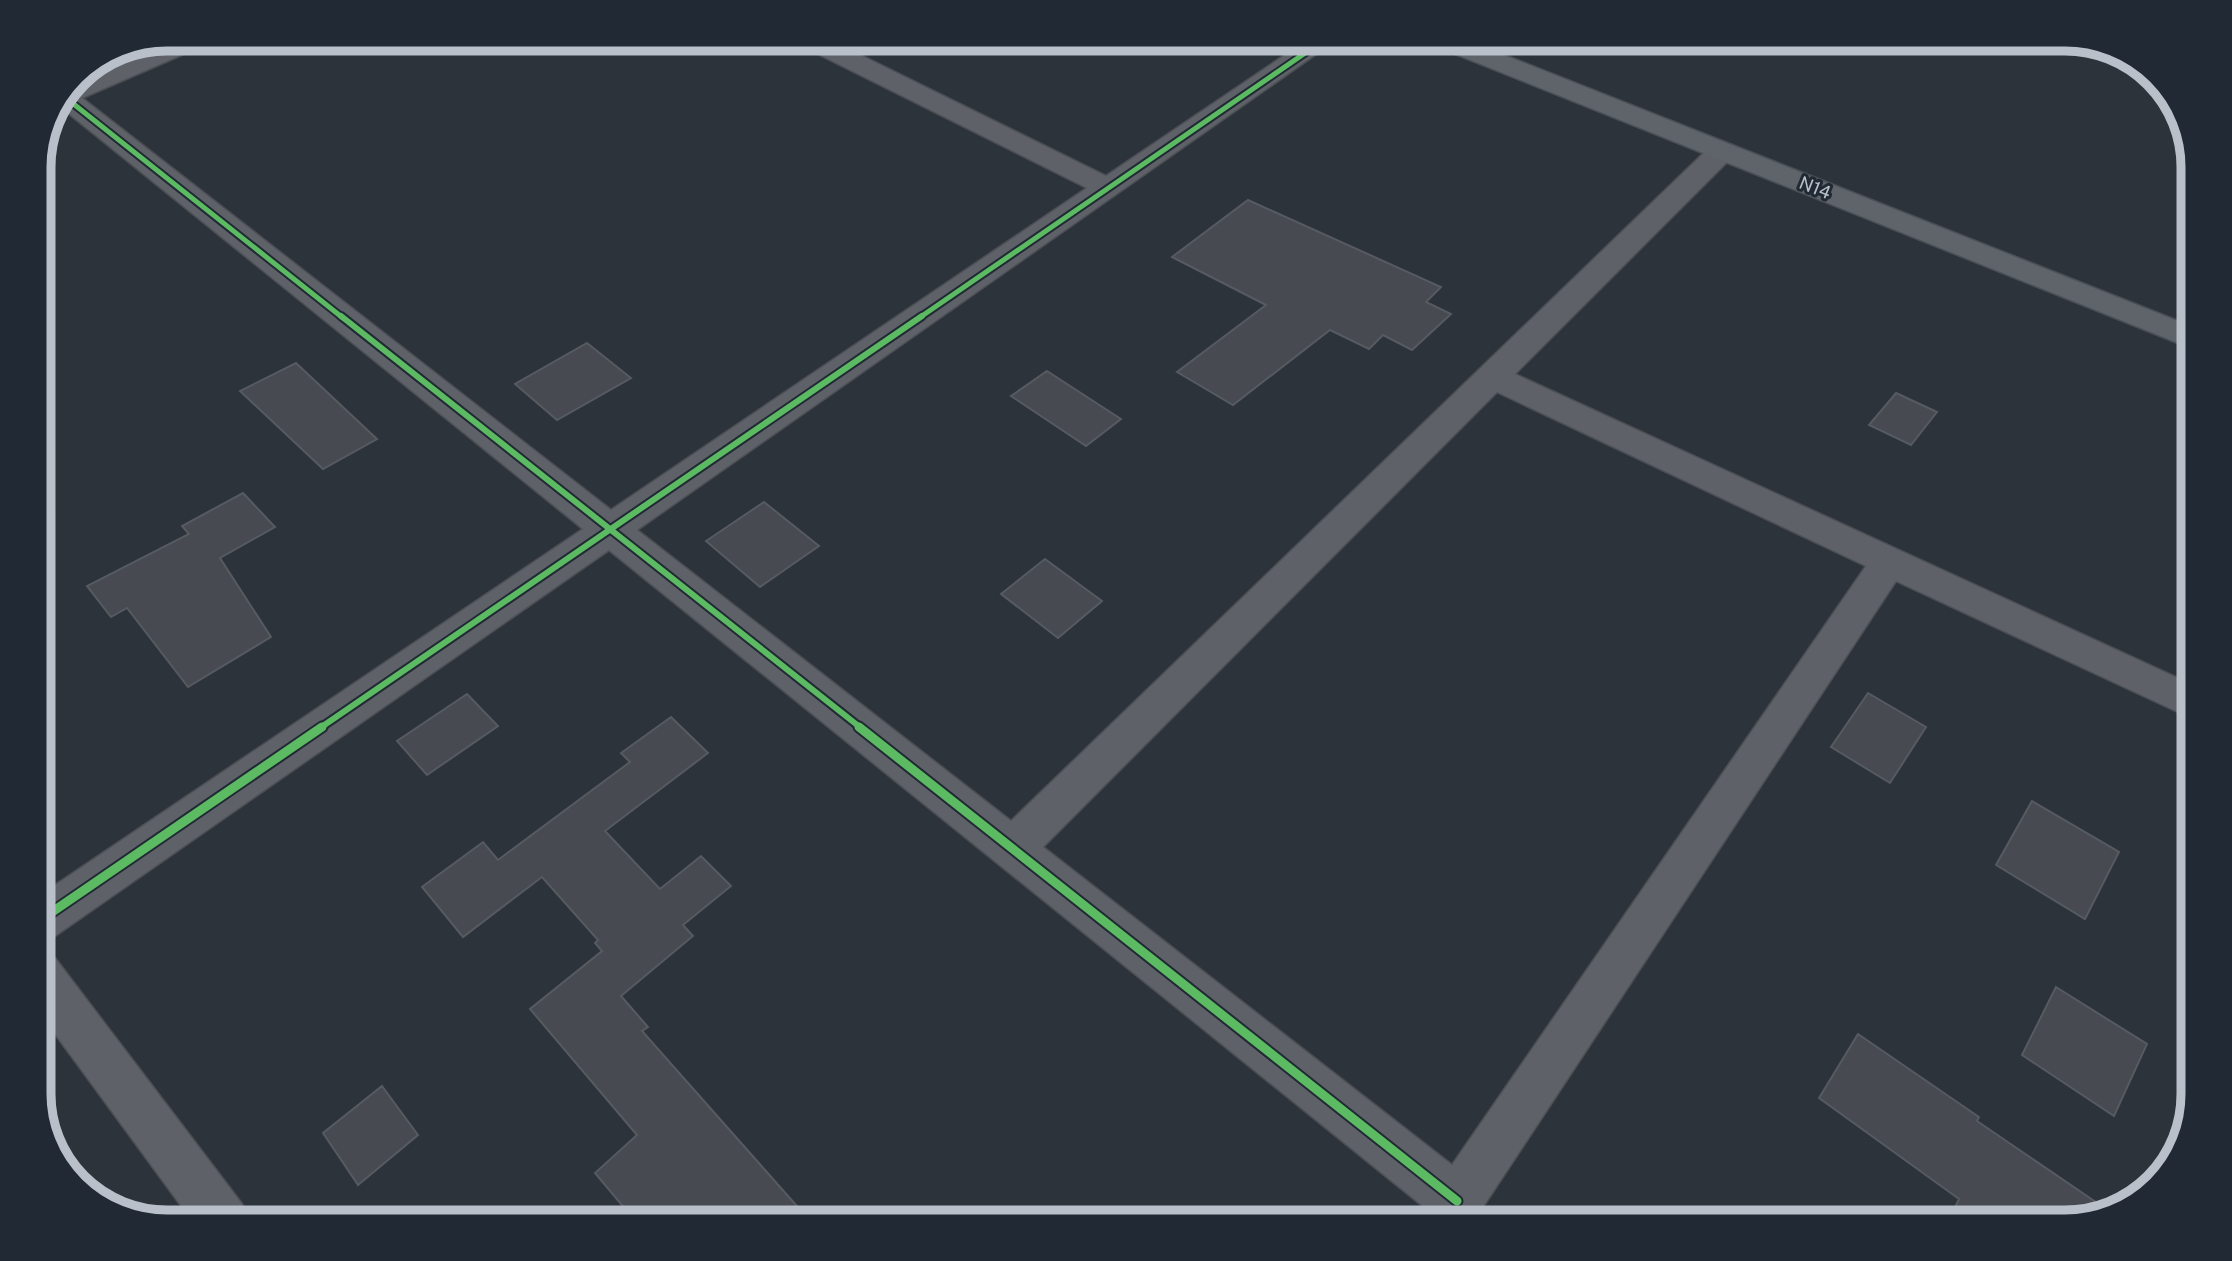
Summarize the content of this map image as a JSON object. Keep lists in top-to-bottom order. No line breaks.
{"streets":{"main road":["N14"]}}
